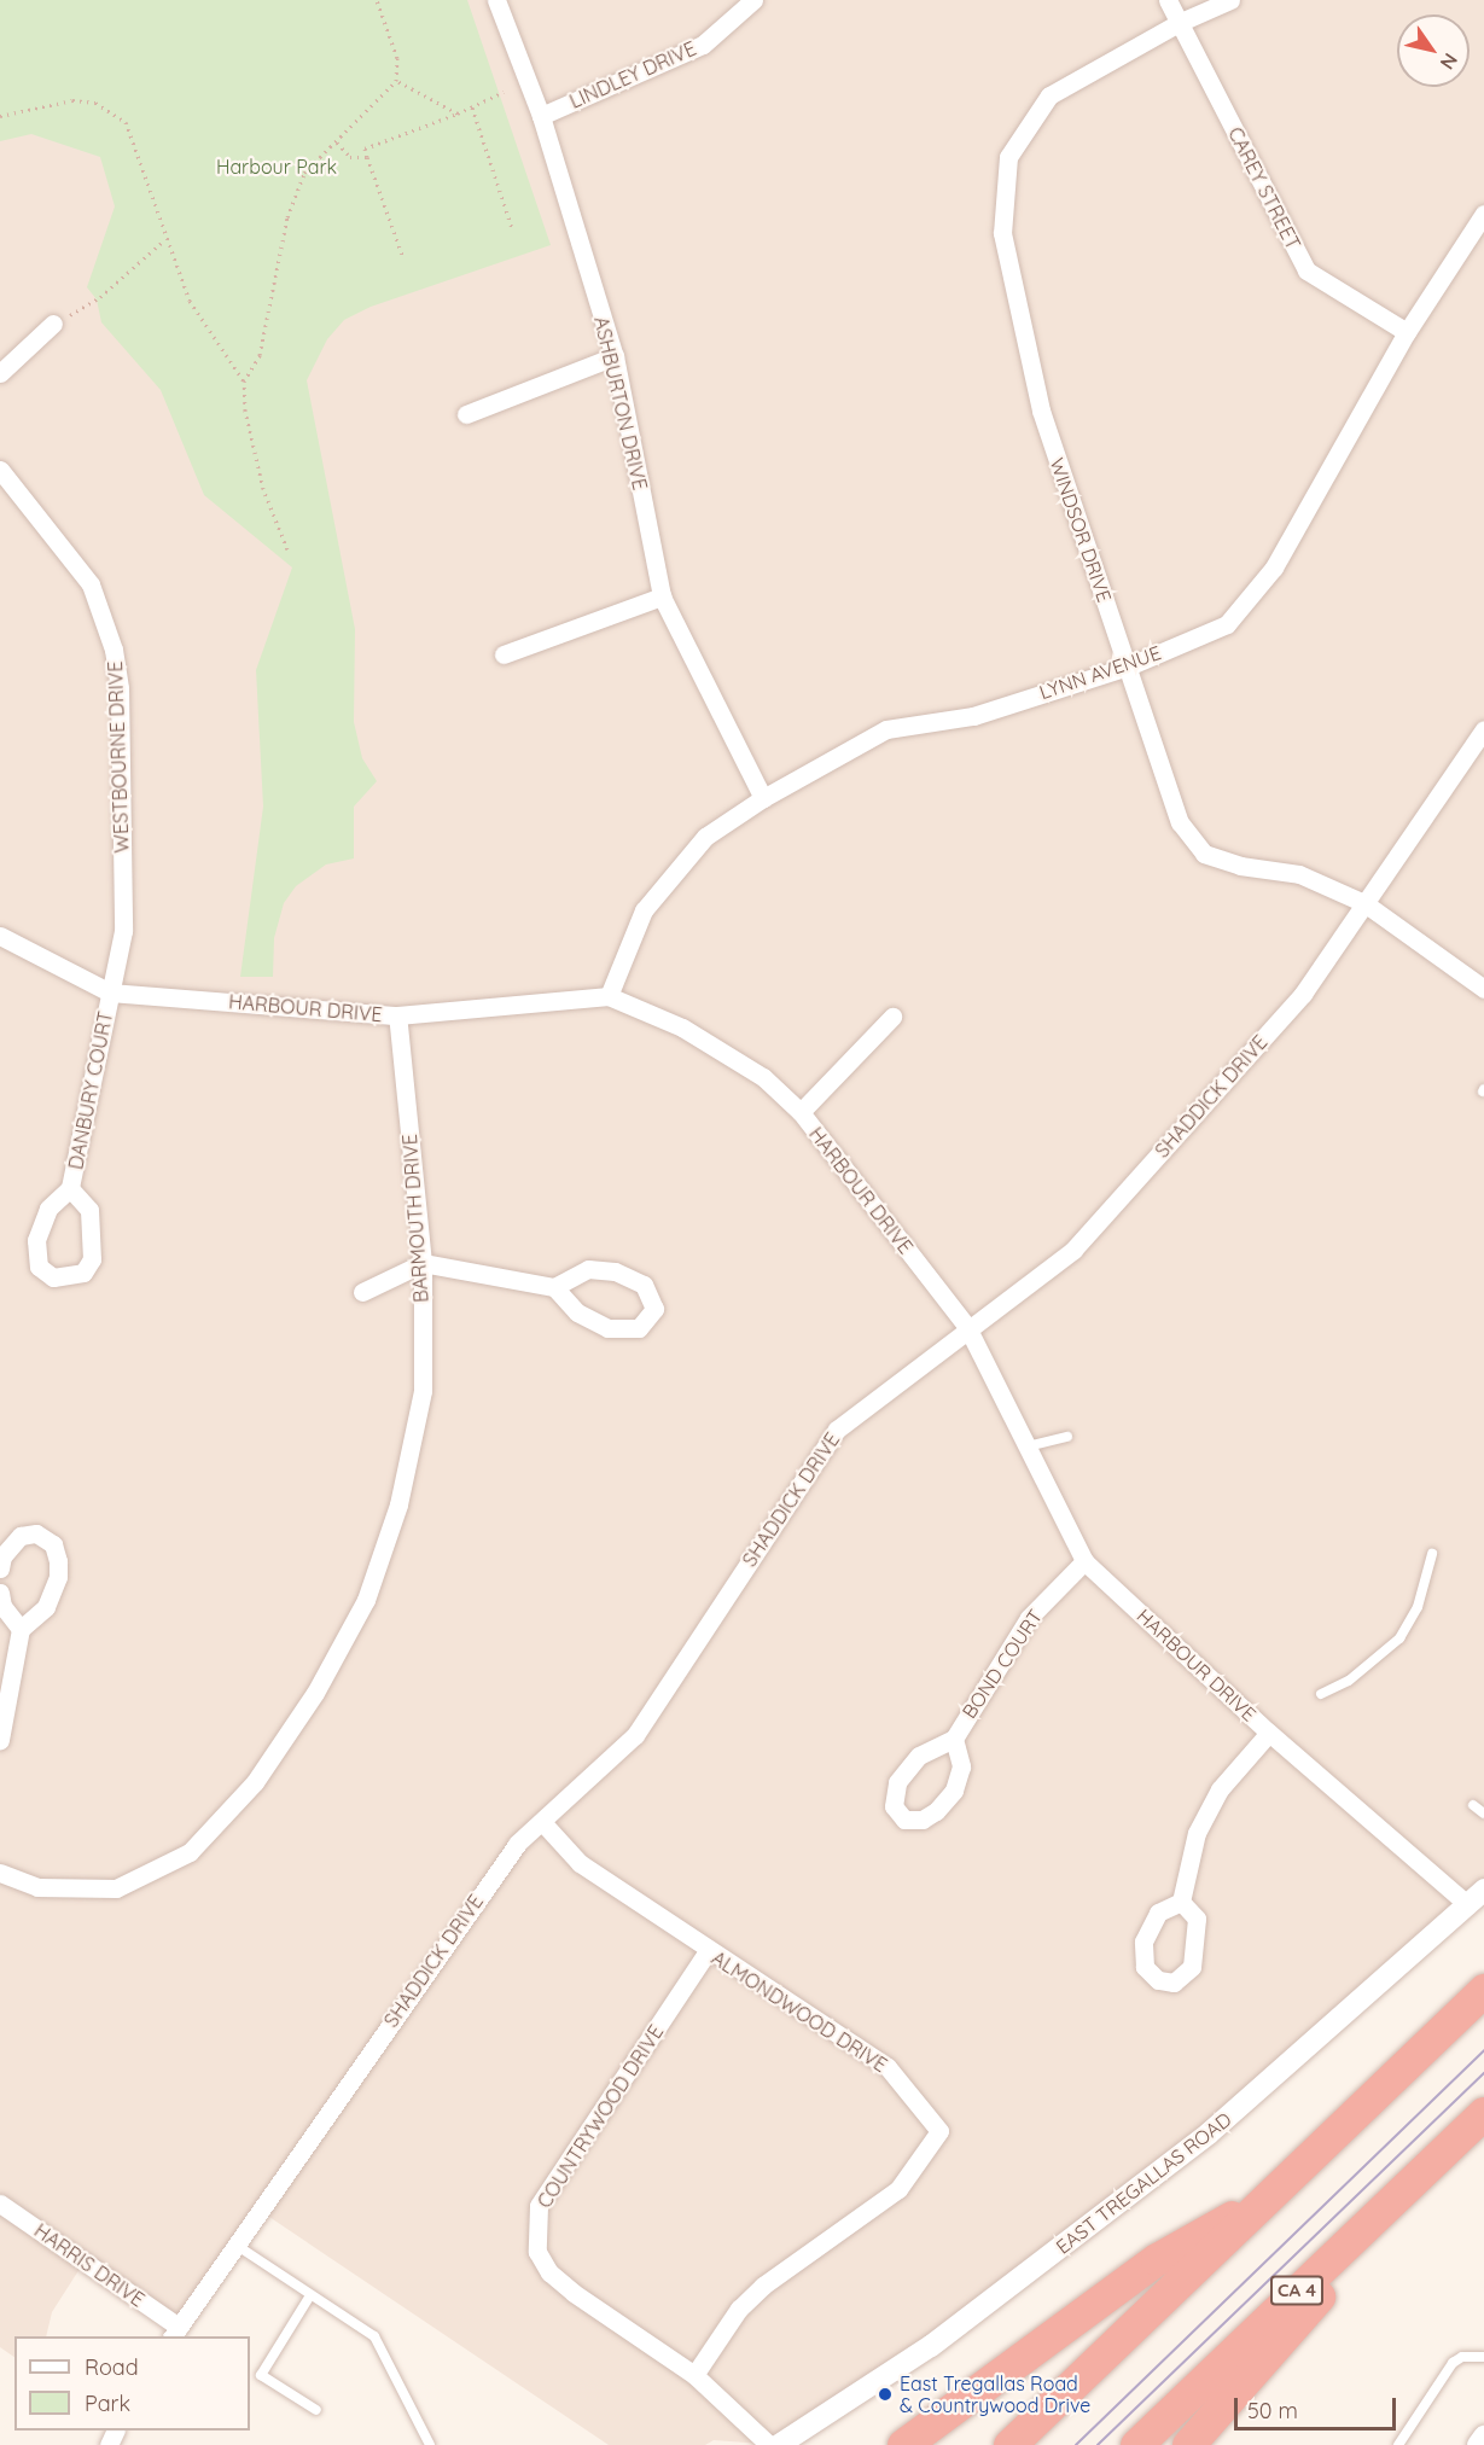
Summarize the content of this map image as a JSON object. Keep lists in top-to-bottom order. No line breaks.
{"streets":{"highway":["CA 4"],"street":["LINDLEY DRIVE","CAREY STREET","ASHBURTON DRIVE","WINDSOR DRIVE","LYNN AVENUE","WESTBOURNE DRIVE","HARBOUR DRIVE","DANBURY COURT","SHADDICK DRIVE","BARMOUTH DRIVE","BOND COURT","ALMONDWOOD DRIVE","COUNTRYWOOD DRIVE","EAST TREGALLAS ROAD","HARRIS DRIVE"]},"crossings":[["LINDLEY DRIVE","ASHBURTON DRIVE"],["CAREY STREET","WINDSOR DRIVE"],["CAREY STREET","LYNN AVENUE"],["ASHBURTON DRIVE","LYNN AVENUE"],["WINDSOR DRIVE","LYNN AVENUE"],["WINDSOR DRIVE","SHADDICK DRIVE"],["LYNN AVENUE","HARBOUR DRIVE"],["WESTBOURNE DRIVE","HARBOUR DRIVE"],["WESTBOURNE DRIVE","DANBURY COURT"],["HARBOUR DRIVE","DANBURY COURT"],["HARBOUR DRIVE","SHADDICK DRIVE"],["HARBOUR DRIVE","BARMOUTH DRIVE"],["HARBOUR DRIVE","BOND COURT"],["HARBOUR DRIVE","EAST TREGALLAS ROAD"],["SHADDICK DRIVE","ALMONDWOOD DRIVE"],["SHADDICK DRIVE","HARRIS DRIVE"],["ALMONDWOOD DRIVE","COUNTRYWOOD DRIVE"]],"parks":["Harbour Park"],"places":["East Tregallas Road & Countrywood Drive"],"legend":["Road","Park"],"scale_bar":"50 m","north":"bottom right"}
